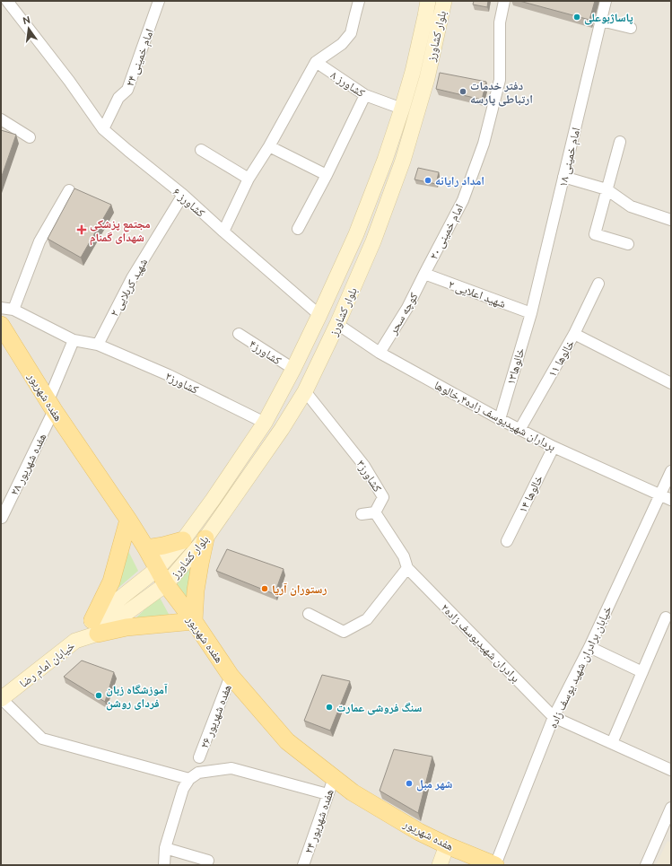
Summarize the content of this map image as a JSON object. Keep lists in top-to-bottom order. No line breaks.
{"streets":{"main road":["بلوار کشاورز","هفده شهریور","خیابان امام رضا"],"street":["امام خمینی ۲۴","کشاورز ۸","امام خمینی ۱۸","کشاورز ۶","امام خمینی ۲۰","شهید کربلایی ۲","شهید اعلایی ۲","کوچه سحر","کشاورز۴","خالوها ۱۱","خالوها۱۳","کشاورز۲","برداران شهیدیوسف زاده۴,خالوها","هفده شهریور ۲۸","کشاورز۳","خالوها ۱۴","برادران شهیدیوسف زاده۲","خیابان برادران شهید یوسف زاده","هفده شهریور ۲۶","هفده شهریور ۲۴"]},"crossings":[["بلوار کشاورز","کشاورز ۸"],["بلوار کشاورز","کشاورز ۶"],["بلوار کشاورز","کشاورز۴"],["بلوار کشاورز","کشاورز۲"],["بلوار کشاورز","هفده شهریور"],["بلوار کشاورز","برداران شهیدیوسف زاده۴,خالوها"],["بلوار کشاورز","کشاورز۳"],["بلوار کشاورز","خیابان امام رضا"],["امام خمینی ۲۴","کشاورز ۶"],["امام خمینی ۱۸","شهید اعلایی ۲"],["امام خمینی ۱۸","خالوها۱۳"],["کشاورز ۶","شهید کربلایی ۲"],["امام خمینی ۲۰","شهید اعلایی ۲"],["امام خمینی ۲۰","کوچه سحر"],["شهید کربلایی ۲","کشاورز۲"],["شهید اعلایی ۲","کوچه سحر"],["شهید اعلایی ۲","خالوها۱۳"],["کوچه سحر","برداران شهیدیوسف زاده۴,خالوها"],["خالوها ۱۱","برداران شهیدیوسف زاده۴,خالوها"],["خالوها۱۳","برداران شهیدیوسف زاده۴,خالوها"],["کشاورز۲","هفده شهریور ۲۸"],["هفده شهریور","هفده شهریور ۲۸"],["هفده شهریور","خیابان امام رضا"],["هفده شهریور","خیابان برادران شهید یوسف زاده"],["هفده شهریور","هفده شهریور ۲۶"],["هفده شهریور","هفده شهریور ۲۴"],["برداران شهیدیوسف زاده۴,خالوها","خالوها ۱۴"],["برداران شهیدیوسف زاده۴,خالوها","خیابان برادران شهید یوسف زاده"],["برادران شهیدیوسف زاده۲","خیابان برادران شهید یوسف زاده"]],"places":{"other":["پاساژبوعلی","دفتر خدمات ارتباطی پارسه","امداد رایانه","رستوران آریا","آموزشگاه زبان فردای روشن","سنگ فروشی عمارت","شهر مبل"],"health":["مجتمع پزشکی شهدای گمنام"]},"north":"top"}
